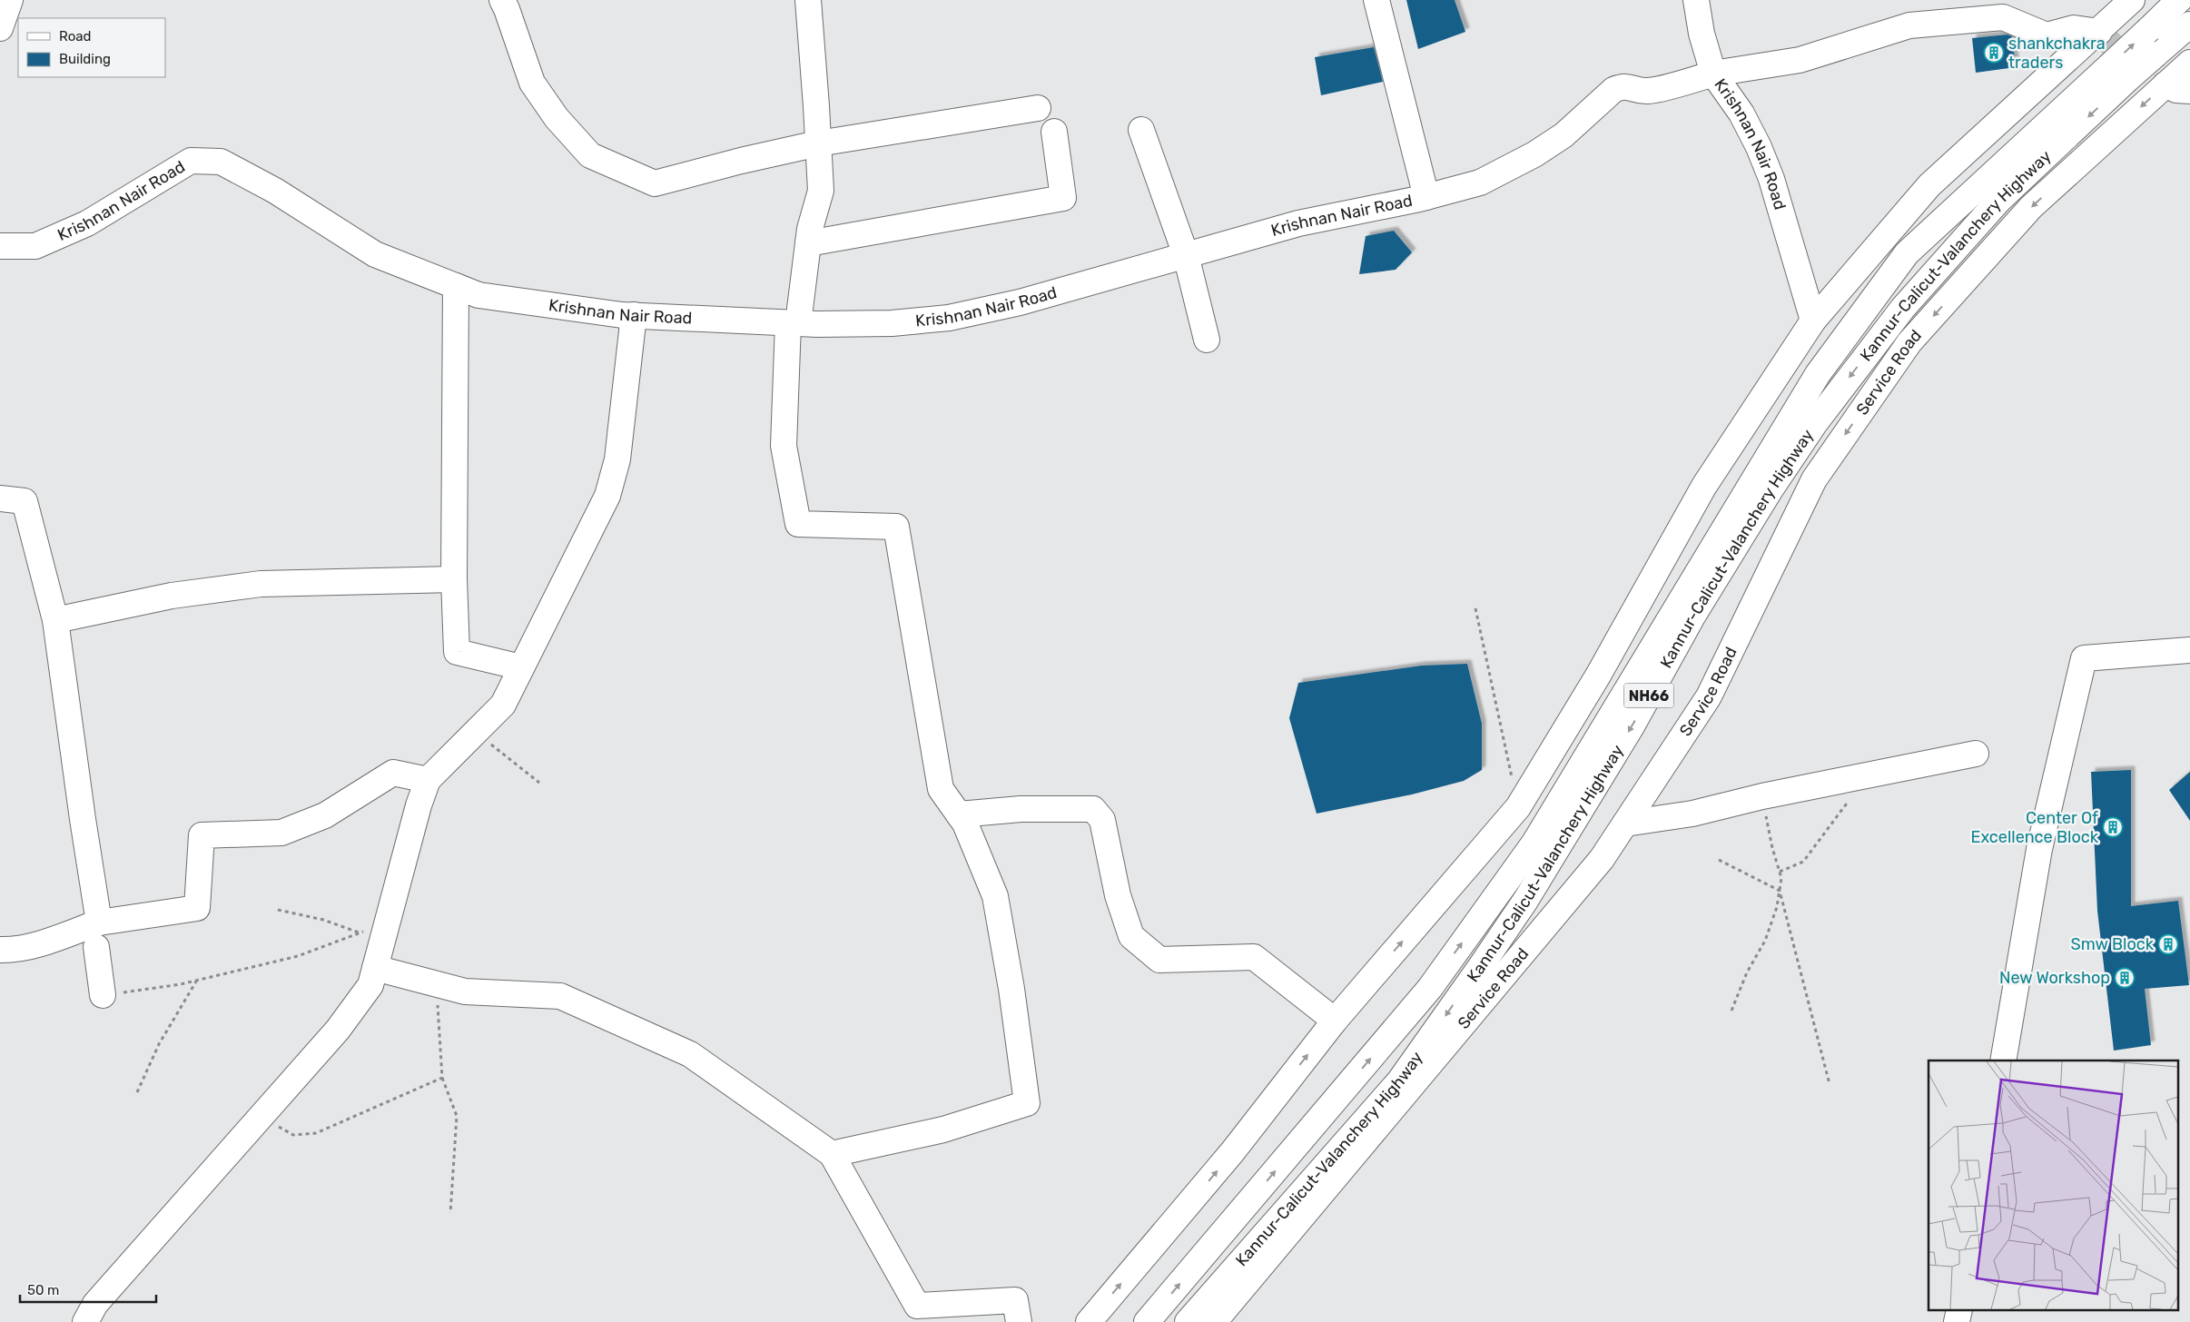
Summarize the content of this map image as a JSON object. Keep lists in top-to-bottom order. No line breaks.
{"streets":{"main road":["Krishnan Nair Road","Kannur-Calicut-Valanchery Highway","Service Road","NH66"]},"places":{"building":["shankchakra traders","Center Of Excellence Block","Smw Block","New Workshop"]},"legend":["Road","Building"],"scale_bar":"50 m"}
